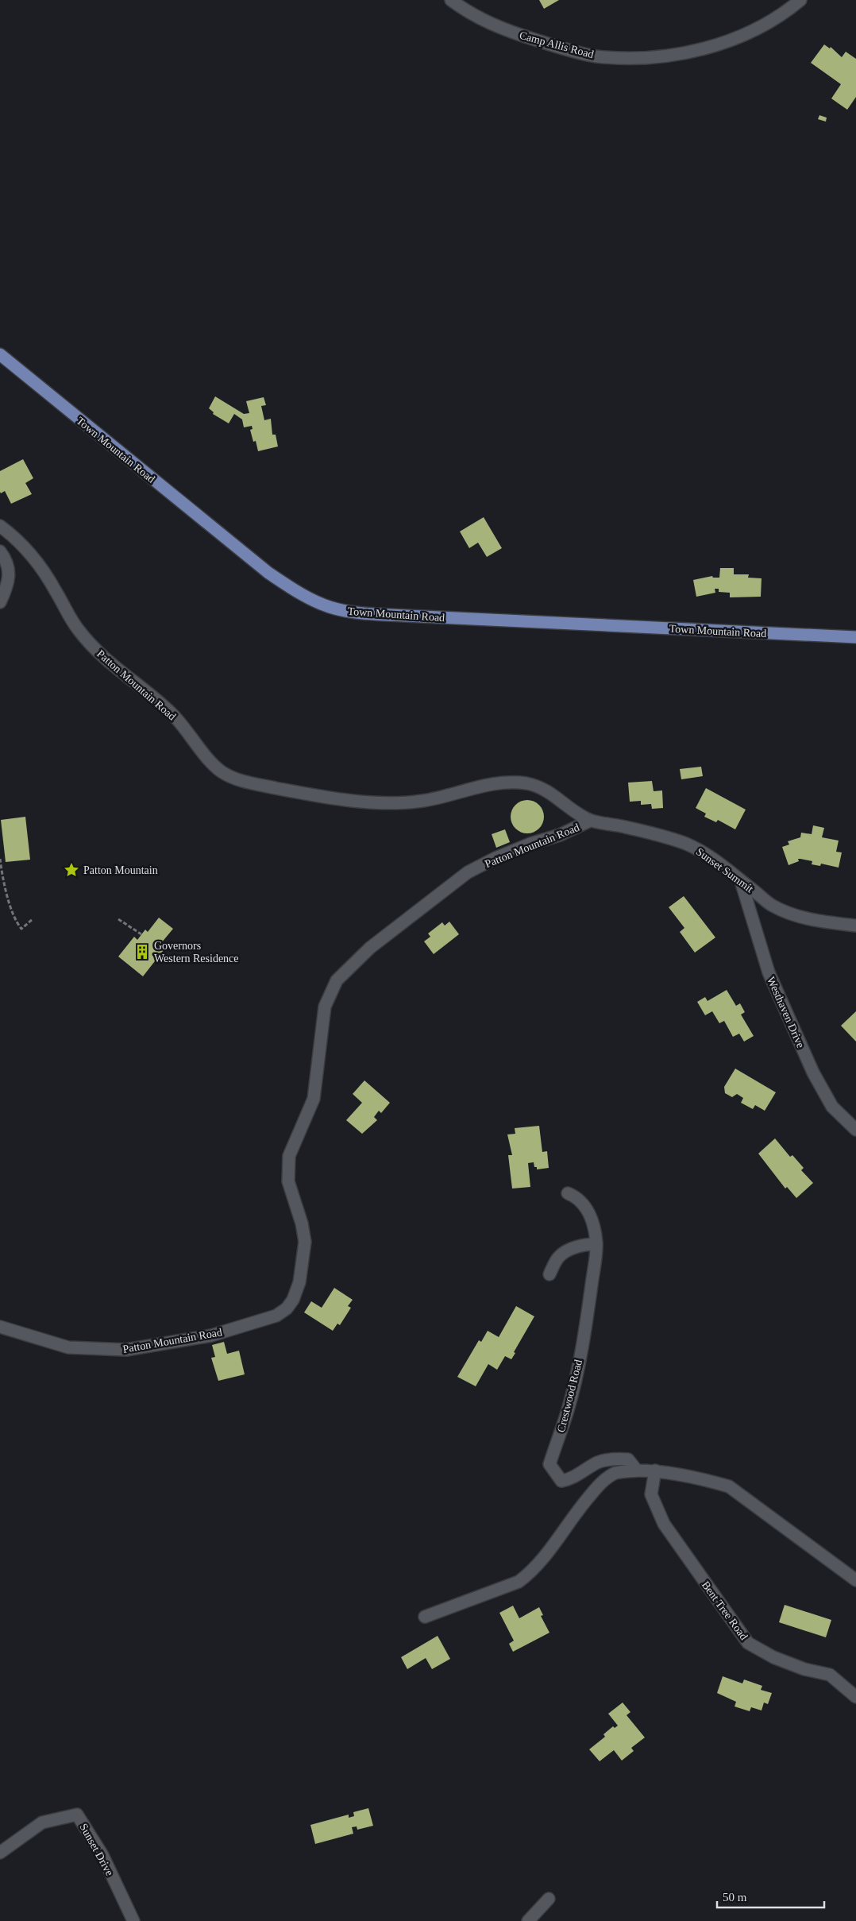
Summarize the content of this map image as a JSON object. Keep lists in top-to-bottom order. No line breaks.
{"streets":{"main road":["Town Mountain Road"],"street":["Camp Allis Road","Patton Mountain Road","Sunset Summit","Westhaven Drive","Crestwood Road","Bent Tree Road","Sunset Drive"]},"crossings":[["Patton Mountain Road","Sunset Summit"],["Sunset Summit","Westhaven Drive"]],"places":{"place":["Patton Mountain"],"building":["Governors Western Residence"]},"scale_bar":"50 m"}
